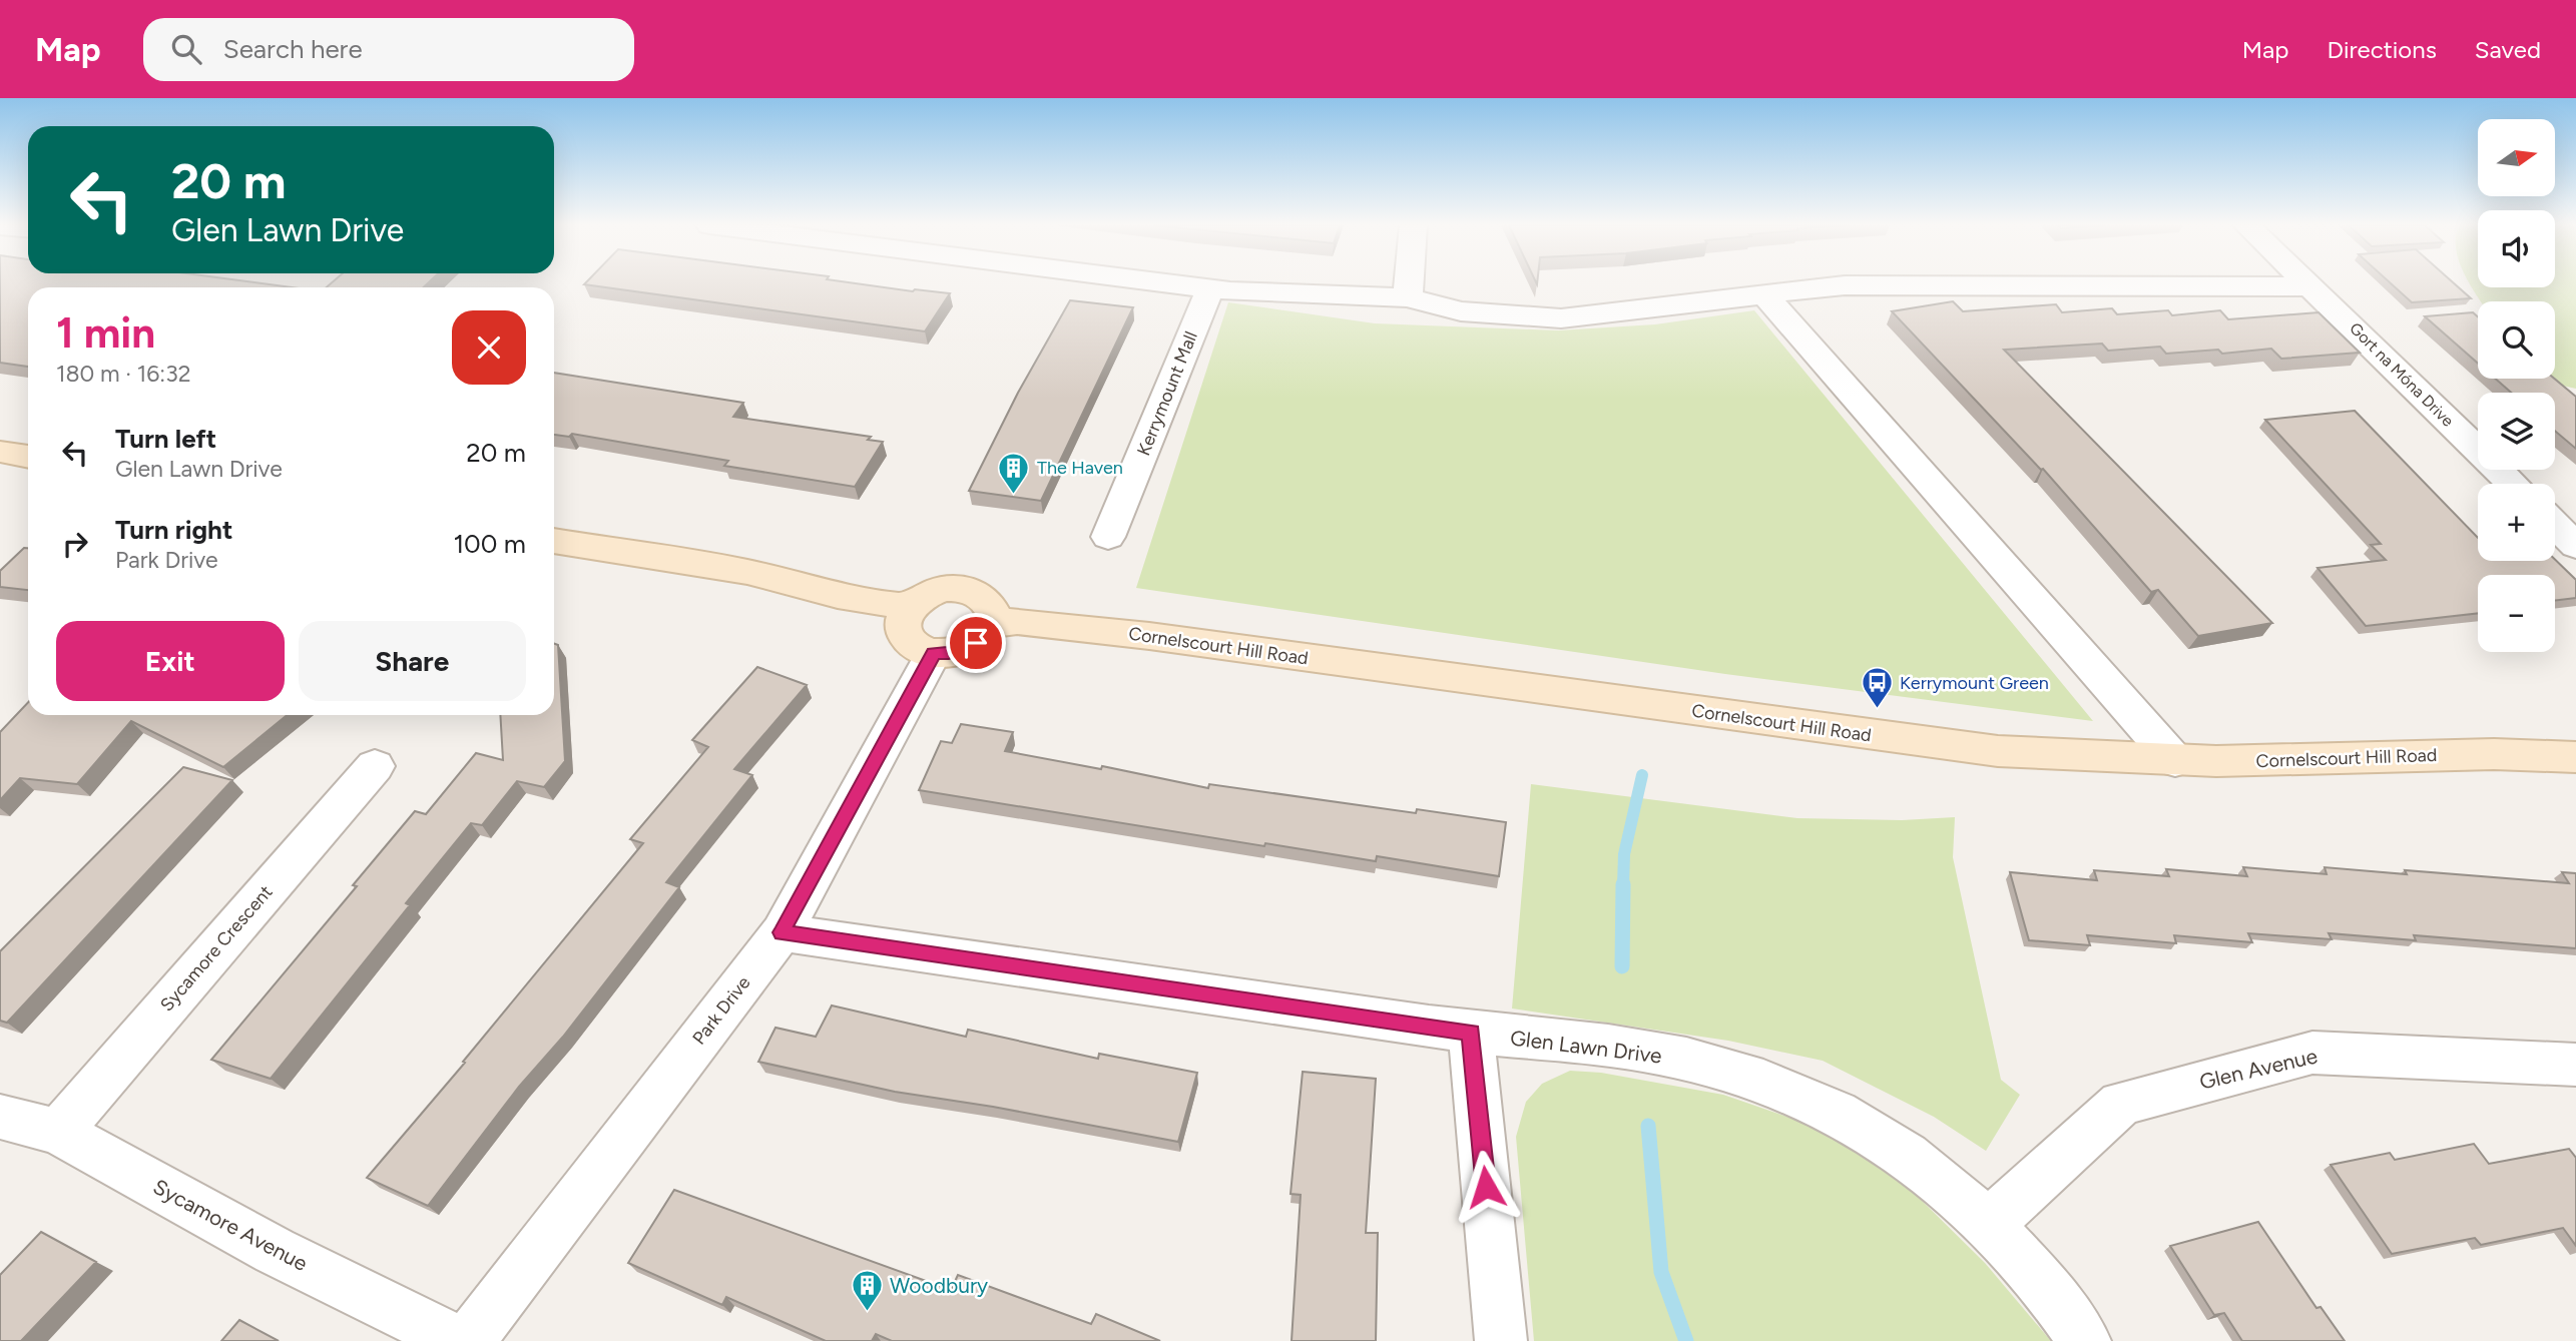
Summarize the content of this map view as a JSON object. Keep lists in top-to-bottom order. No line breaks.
{"streets":{"main road":["Cornelscourt Hill Road"],"street":["Gort na Móna Drive","Kerrymount Mall","Sycamore Crescent","Park Drive","Glen Lawn Drive","Glen Avenue","Sycamore Avenue"]},"crossings":[["Cornelscourt Hill Road","Park Drive"],["Sycamore Crescent","Sycamore Avenue"],["Park Drive","Glen Lawn Drive"],["Glen Lawn Drive","Glen Avenue"]],"places":{"building":["The Haven","Woodbury"],"bus stop":["Kerrymount Green"]},"north":"right","page":{"header":"Map","search":"Search here","nav":["Map","Directions","Saved"],"map_buttons":["+","−"],"turn":["20 m","Glen Lawn Drive"],"heading":["1 min","180 m · 16:32"],"list":[{"name":"Turn left","note":"Glen Lawn Drive","value":"20 m"},{"name":"Turn right","note":"Park Drive","value":"100 m"}],"buttons":["Exit","Share"]}}
